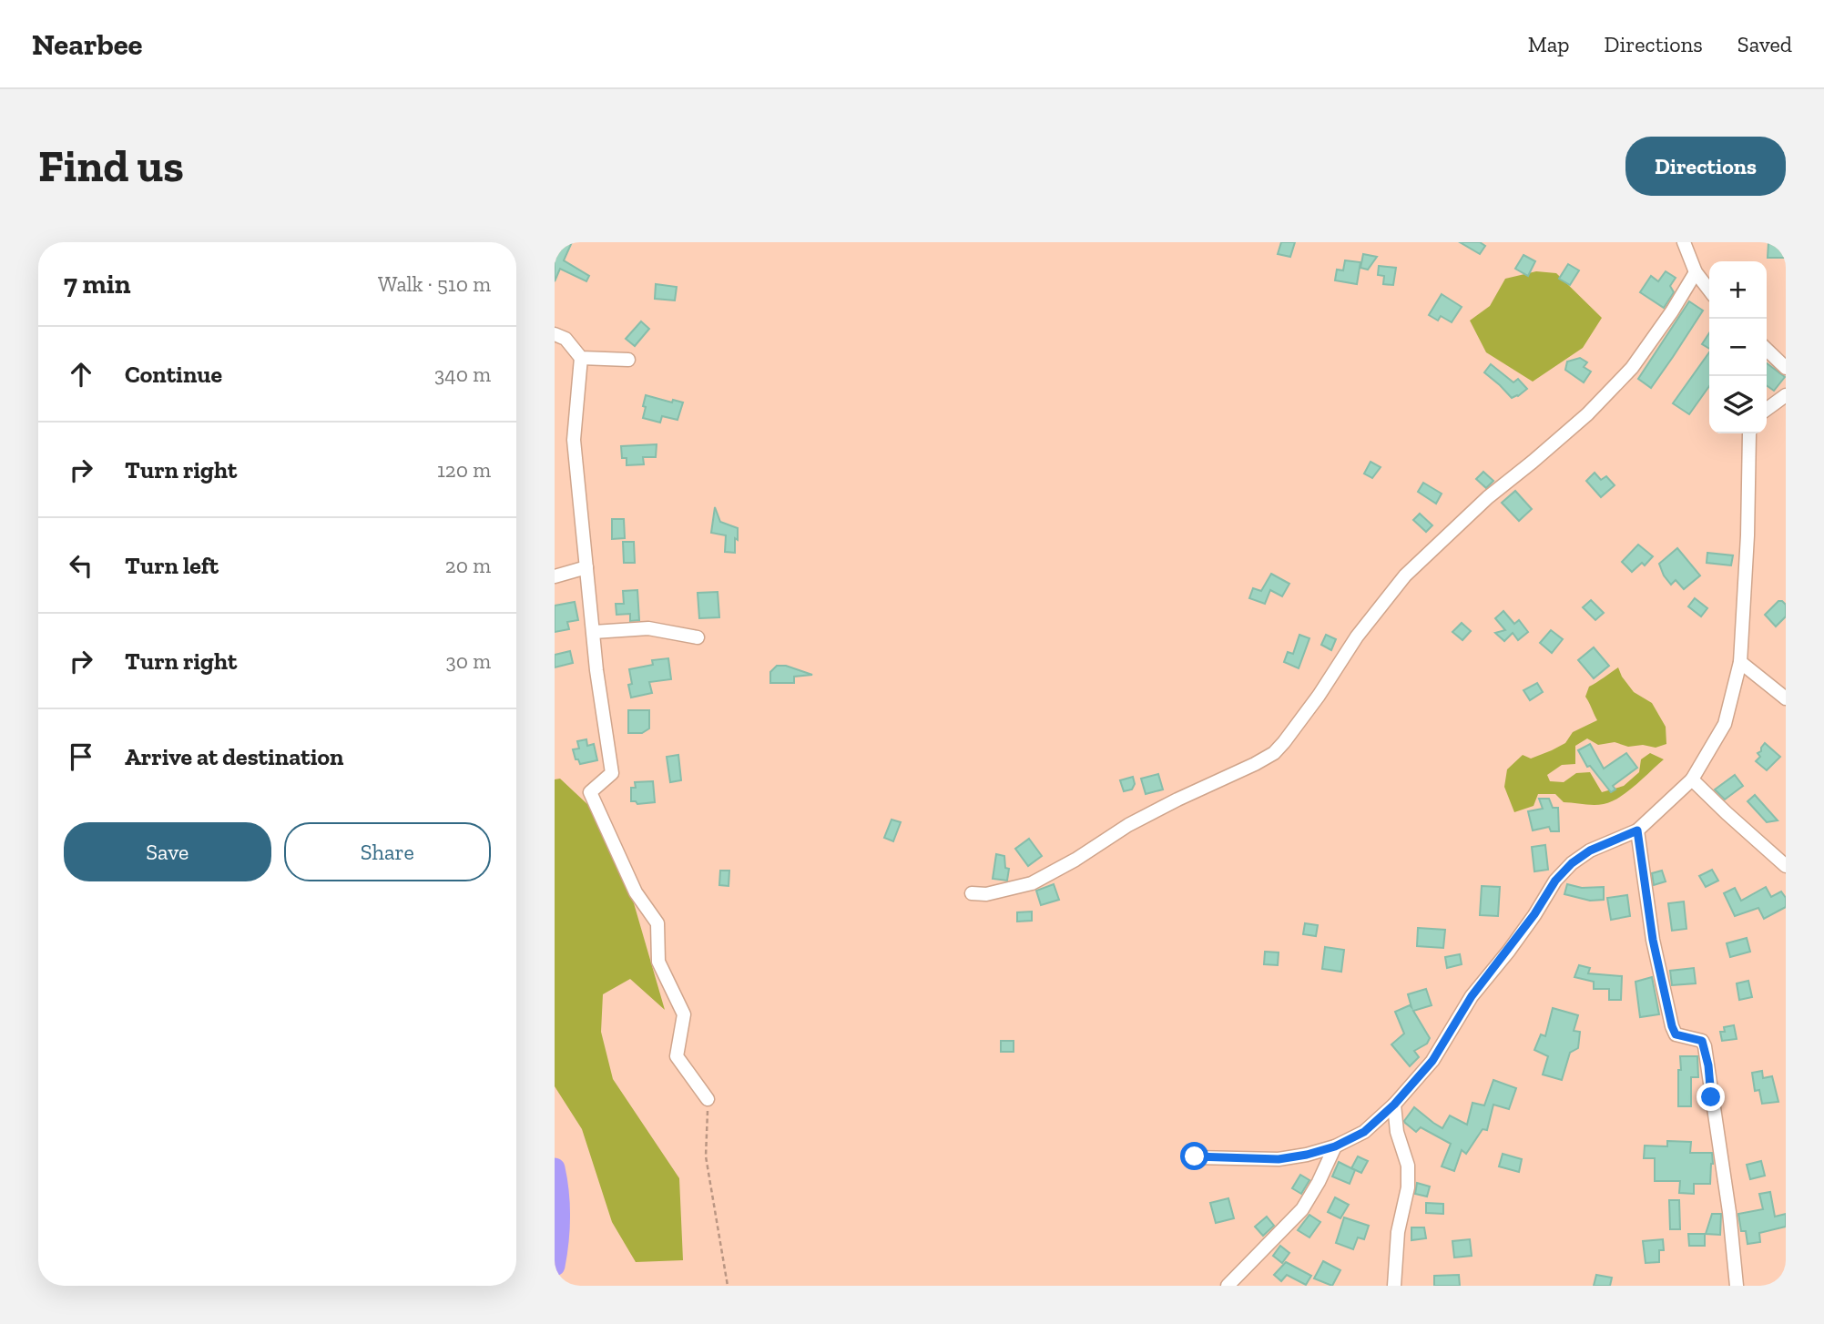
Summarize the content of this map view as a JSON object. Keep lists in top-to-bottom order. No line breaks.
{"page":{"header":"Nearbee","nav":["Map","Directions","Saved"],"buttons":["Directions",["Save","Share"]],"title":"Find us","heading":["7 min","Walk · 510 m"],"map_buttons":["+","−"],"list":[["Continue","340 m"],["Turn right","120 m"],["Turn left","20 m"],["Turn right","30 m"],"Arrive at destination"]}}
